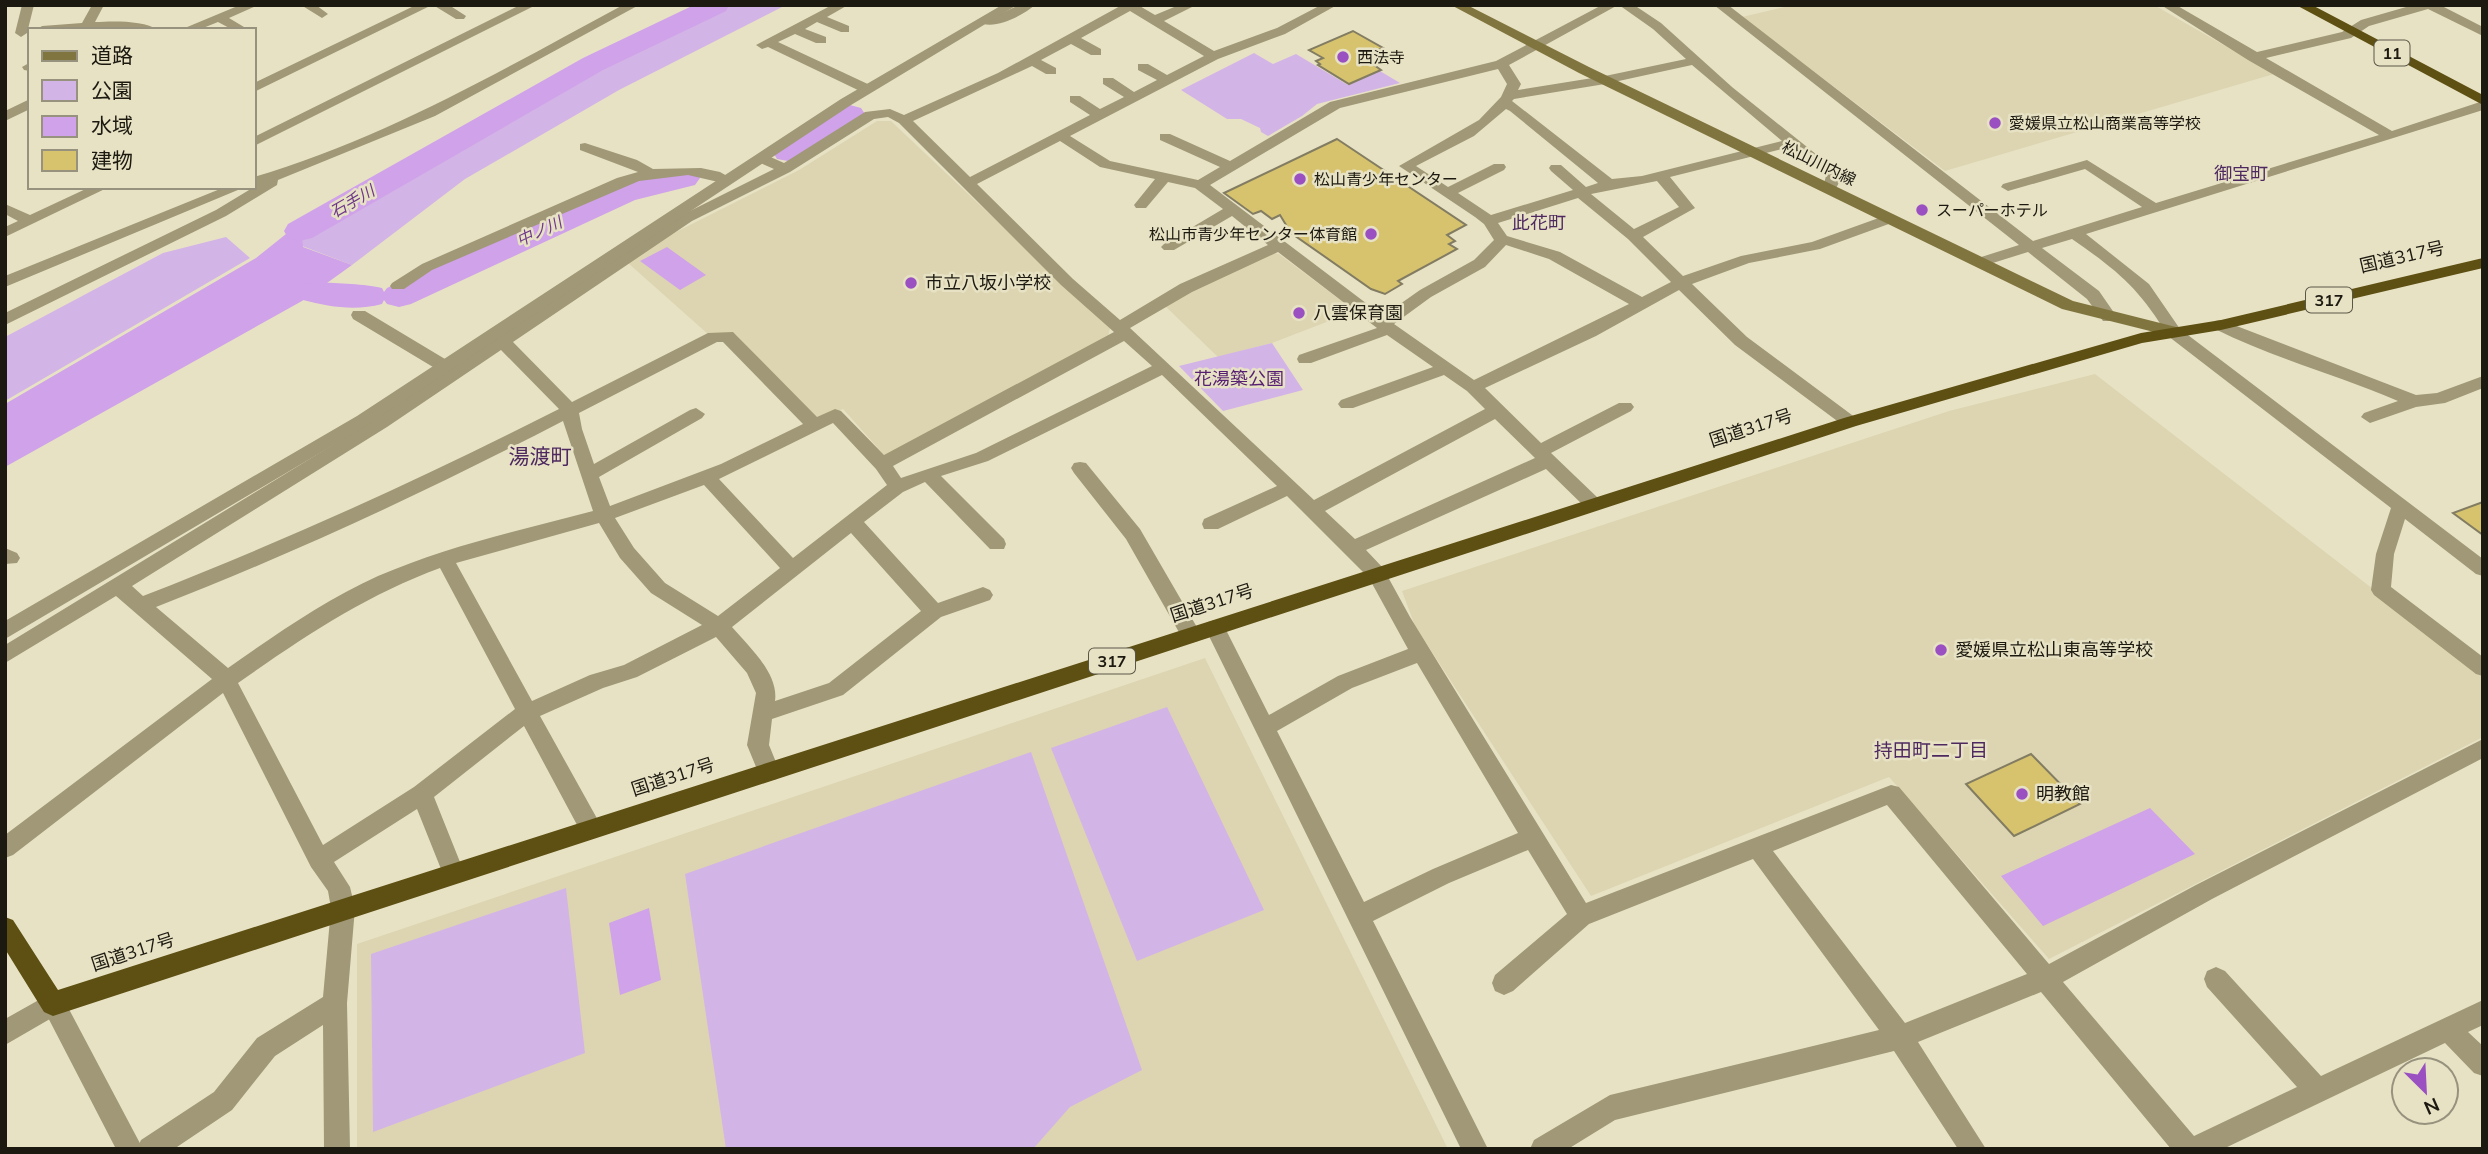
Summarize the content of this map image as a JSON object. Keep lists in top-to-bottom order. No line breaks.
{"streets":{"highway":["11","国道317号","317"],"main road":["松山川内線"]},"crossings":[["松山川内線","国道317号"]],"districts":["御宝町","此花町","湯渡町","持田町二丁目"],"water":["石手川","中ノ川"],"parks":["花湯築公園"],"places":["西法寺","愛媛県立松山商業高等学校","松山青少年センター","スーパーホテル","松山市青少年センター体育館","市立八坂小学校","八雲保育園","愛媛県立松山東高等学校","明教館"],"legend":["道路","公園","水域","建物"],"north":"bottom right"}
